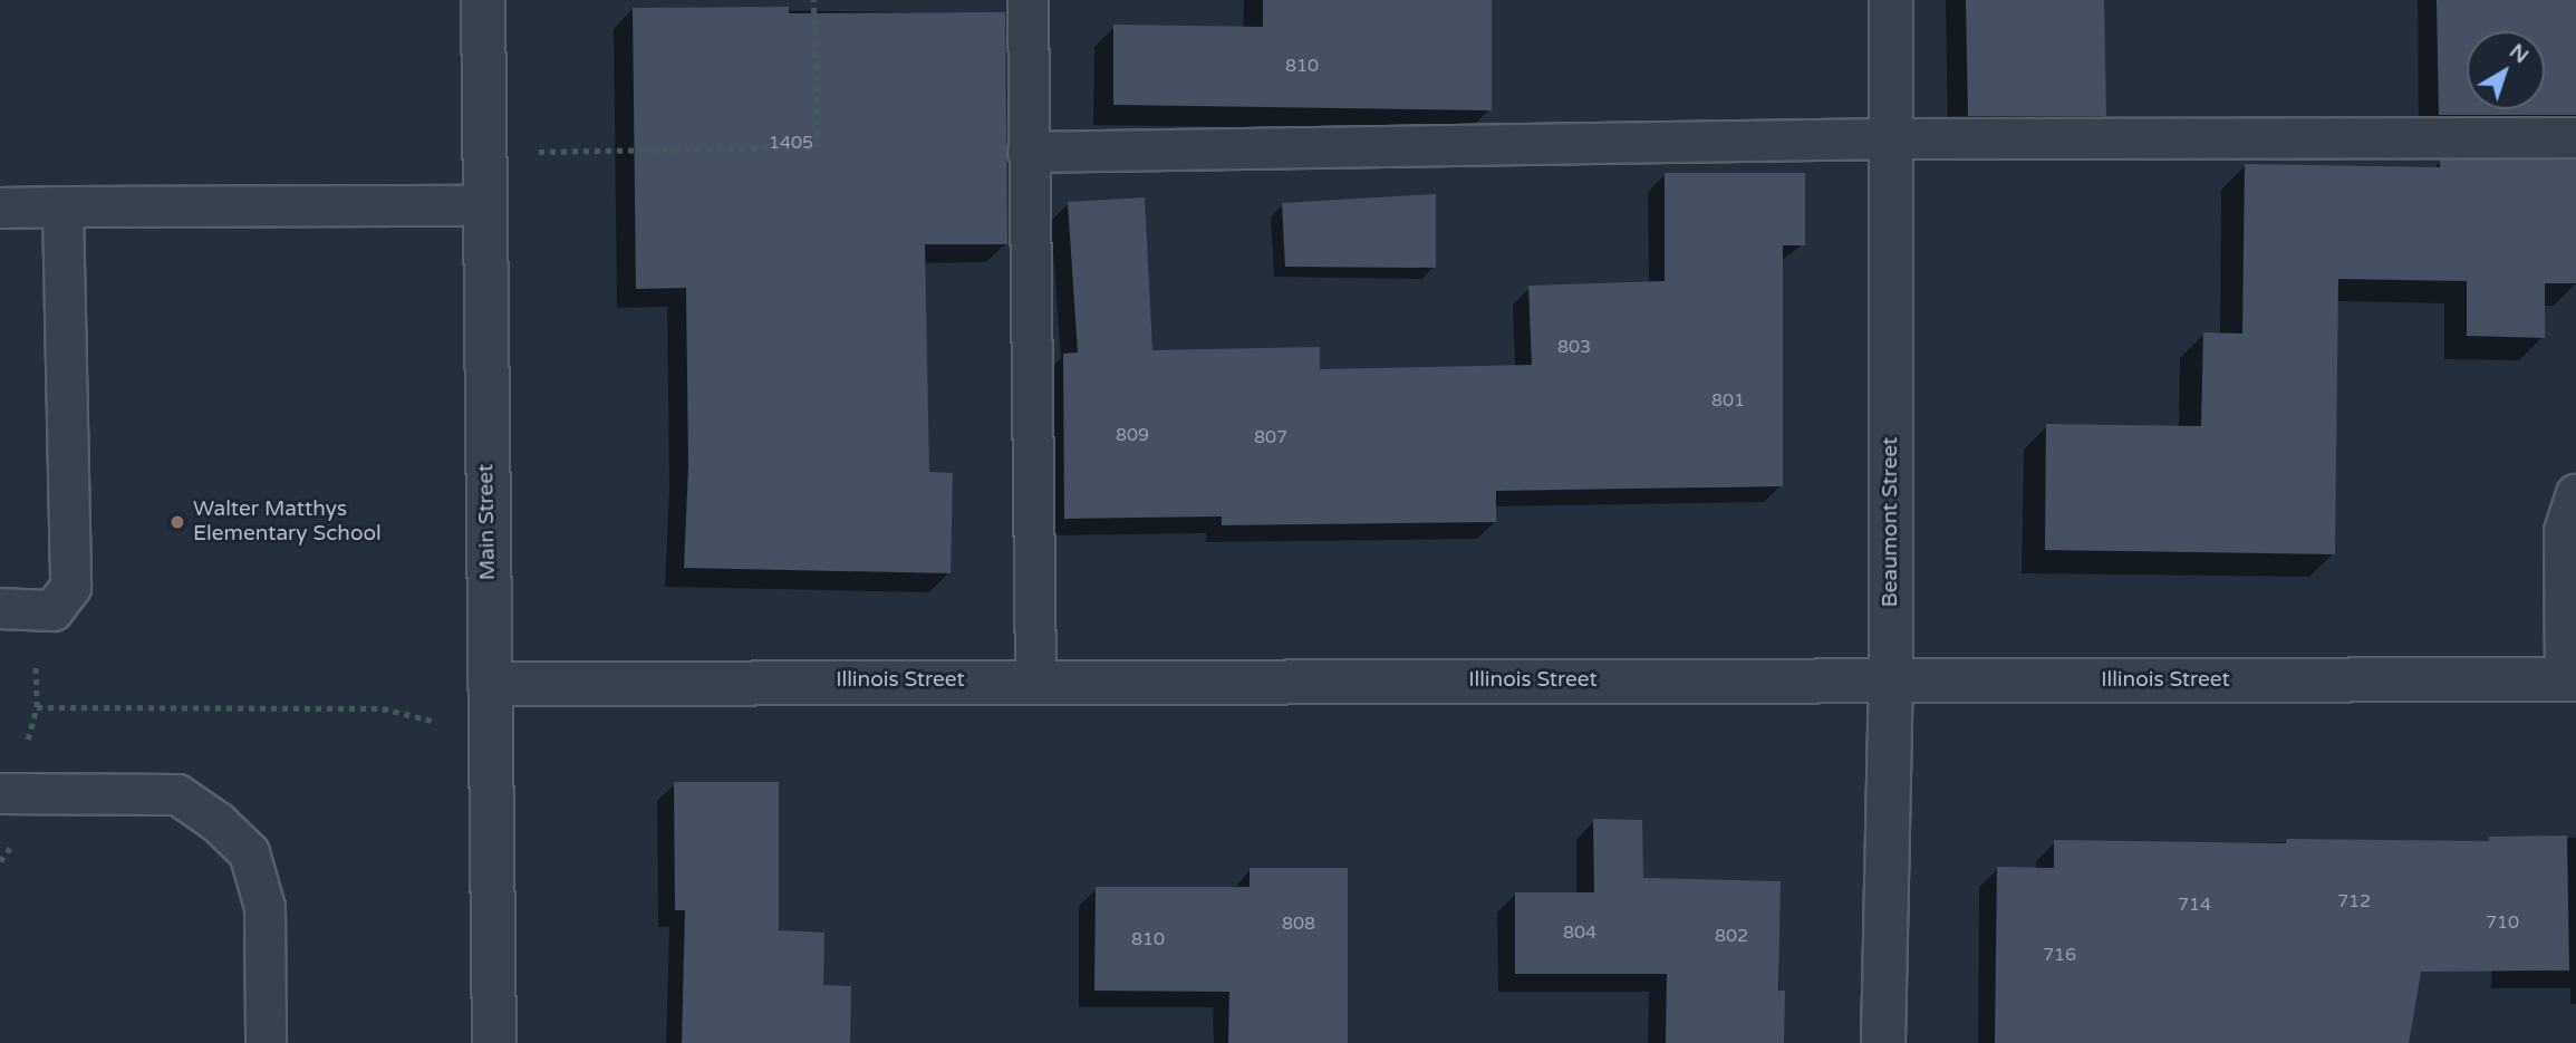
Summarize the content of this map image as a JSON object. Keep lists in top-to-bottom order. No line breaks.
{"streets":{"street":["Main Street","Beaumont Street","Illinois Street"]},"crossings":[["Main Street","Illinois Street"],["Beaumont Street","Illinois Street"]],"places":["Walter Matthys Elementary School"],"house_numbers":["810","1405","803","801","809","807","712","714","710","808","804","802","810","716"],"north":"top right"}
